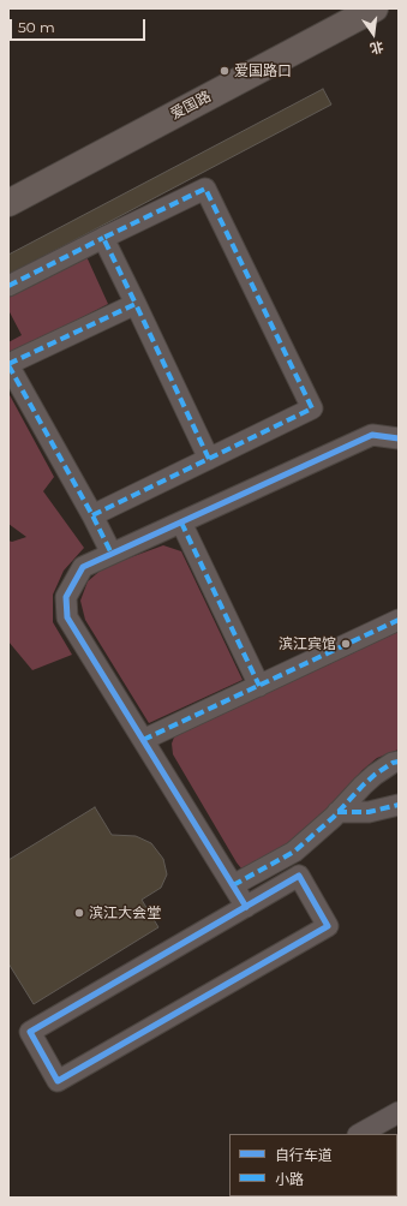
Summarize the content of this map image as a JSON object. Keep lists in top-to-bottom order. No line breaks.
{"streets":{"street":["爱国路"]},"places":["爱国路口","滨江宾馆","滨江大会堂"],"legend":["自行车道","小路"],"scale_bar":"50 m","north":"bottom"}
